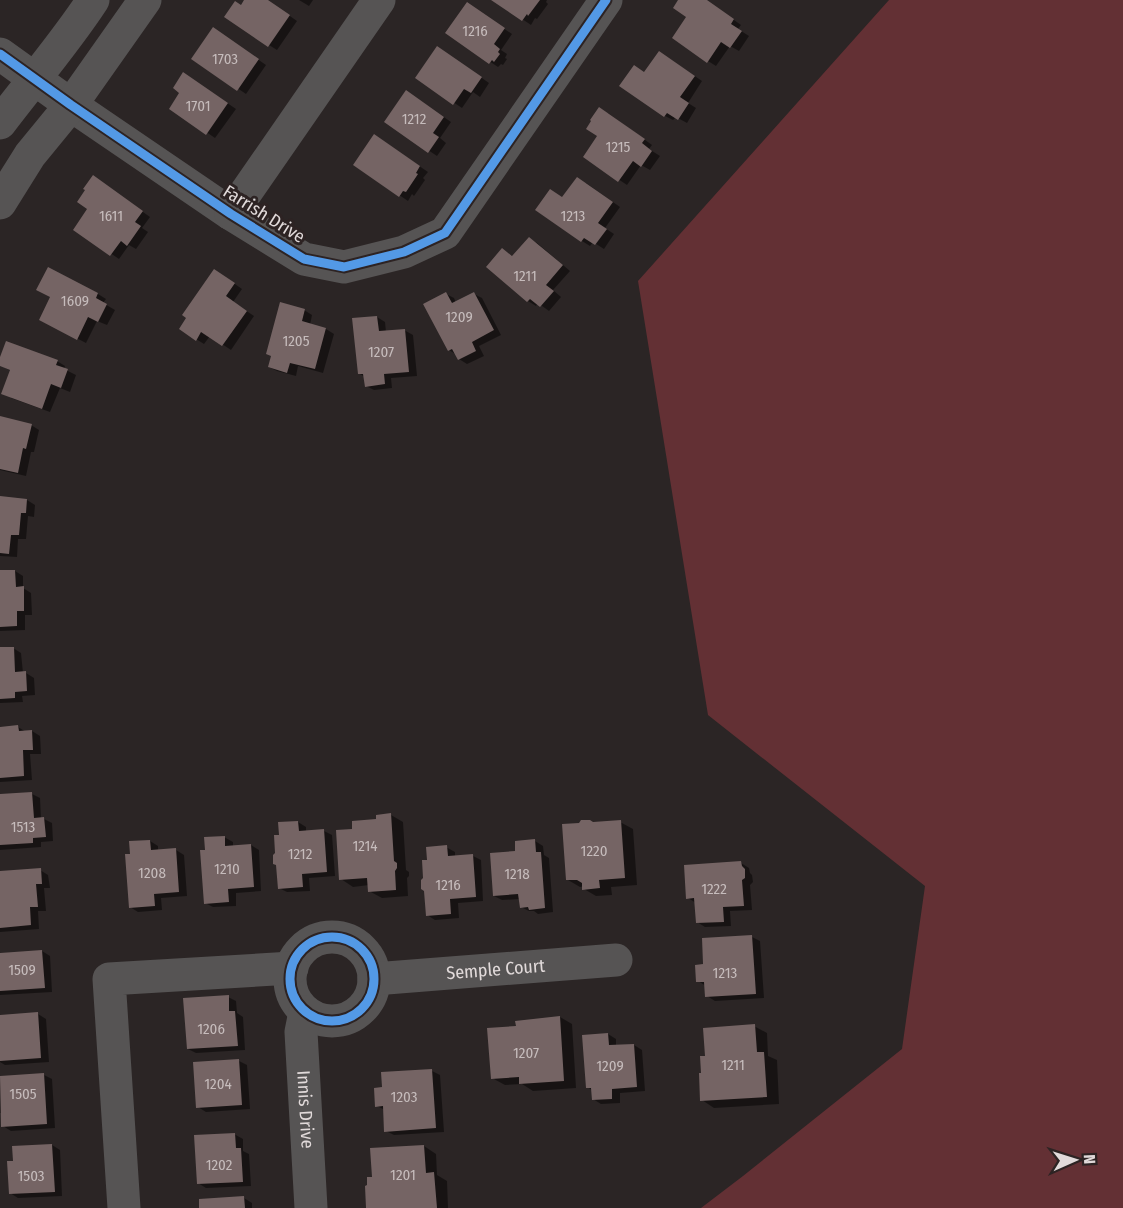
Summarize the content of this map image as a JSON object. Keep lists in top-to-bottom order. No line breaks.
{"streets":{"street":["Farrish Drive","Semple Court","Innis Drive"]},"crossings":[["Semple Court","Innis Drive"]],"house_numbers":["1216","1703","1701","1212","1215","1611","1213","1211","1609","1209","1205","1207","1513","1214","1220","1212","1210","1208","1218","1216","1222","1509","1213","1206","1207","1211","1209","1204","1505","1203","1202","1201","1503"],"north":"right"}
